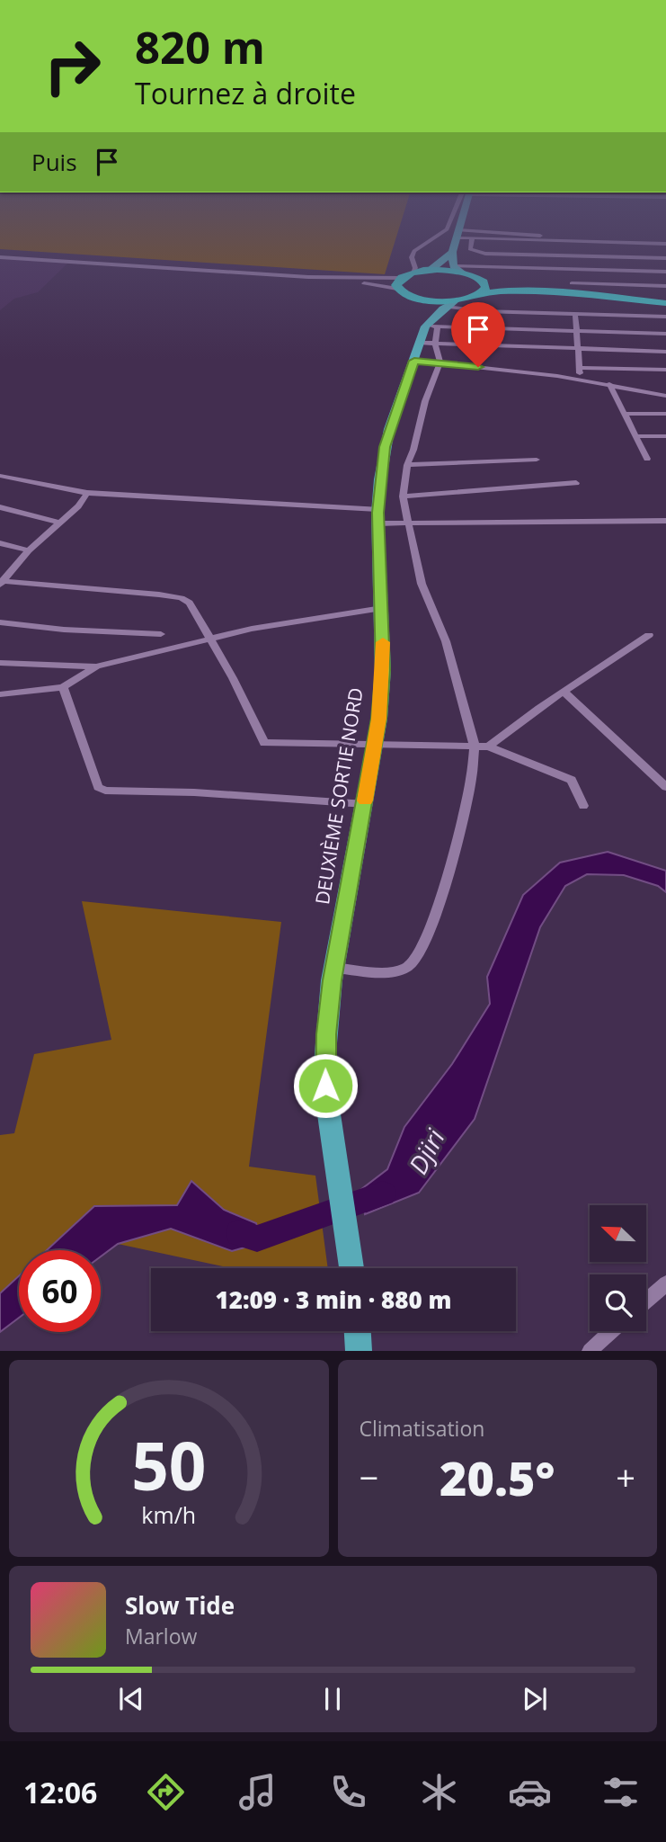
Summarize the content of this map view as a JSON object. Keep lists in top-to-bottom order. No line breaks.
{"streets":{"main road":["DEUXIÈME SORTIE NORD"]},"water":["Djiri"],"north":"top left","page":{"turn":["820 m","Tournez à droite"],"then":"Puis","limit":"60","trip":"12:09 · 3 min · 880 m","tile":"Climatisation","heat":["−","20.5°","+"],"song":["Slow Tide","Marlow"],"tabs":"12:06","gauge":["50","km/h"]}}
